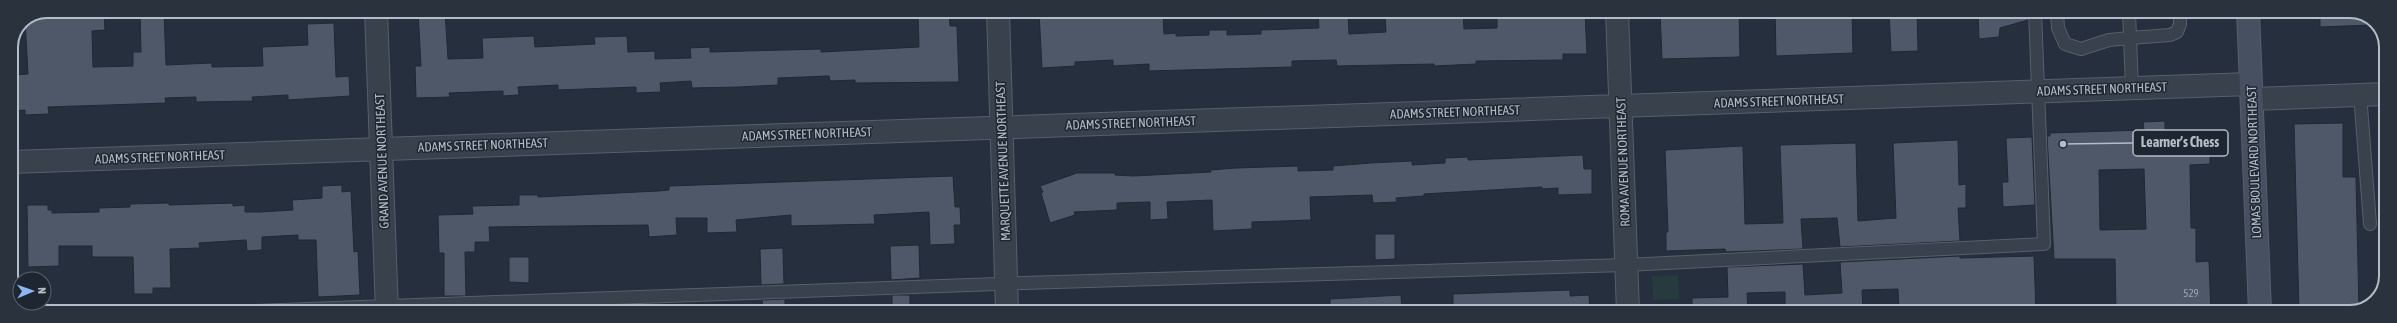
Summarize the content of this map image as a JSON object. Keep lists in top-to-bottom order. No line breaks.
{"streets":{"main road":["LOMAS BOULEVARD NORTHEAST"],"street":["ADAMS STREET NORTHEAST","GRAND AVENUE NORTHEAST","MARQUETTE AVENUE NORTHEAST","ROMA AVENUE NORTHEAST"]},"crossings":[["ADAMS STREET NORTHEAST","GRAND AVENUE NORTHEAST"],["ADAMS STREET NORTHEAST","MARQUETTE AVENUE NORTHEAST"],["ADAMS STREET NORTHEAST","ROMA AVENUE NORTHEAST"],["ADAMS STREET NORTHEAST","LOMAS BOULEVARD NORTHEAST"]],"places":["Learner’s Chess"],"house_numbers":["529"],"north":"right"}
